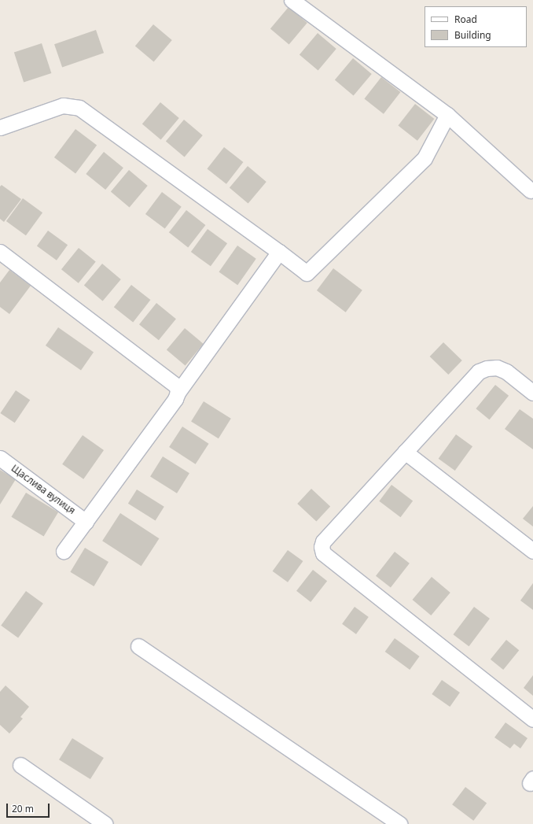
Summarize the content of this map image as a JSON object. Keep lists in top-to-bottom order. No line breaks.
{"streets":{"street":["Щаслива вулиця"]},"legend":["Road","Building"],"scale_bar":"20 m"}
